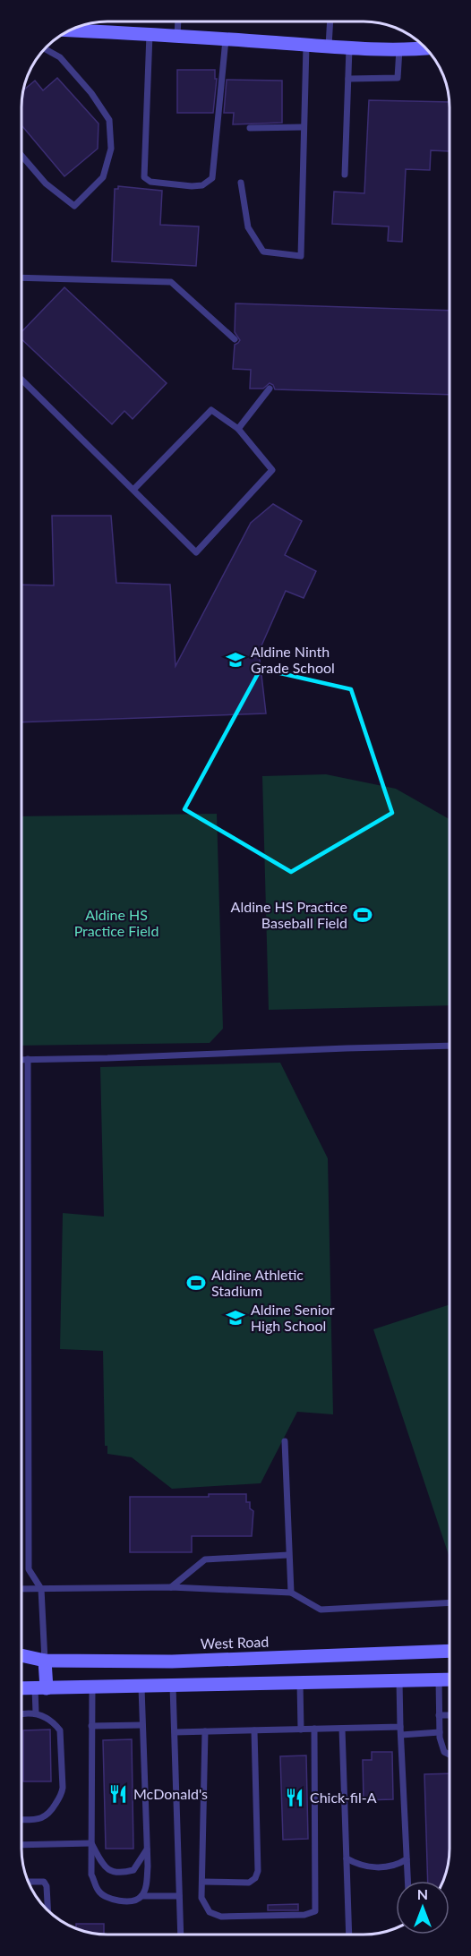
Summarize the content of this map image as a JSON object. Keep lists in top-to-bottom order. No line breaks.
{"streets":{"main road":["West Road"]},"parks":["Aldine HS Practice Field"],"places":{"school or university":["Aldine Ninth Grade School","Aldine Senior High School"],"sports":["Aldine HS Practice Baseball Field","Aldine Athletic Stadium"],"restaurant":["McDonald's","Chick-fil-A"]},"north":"top"}
